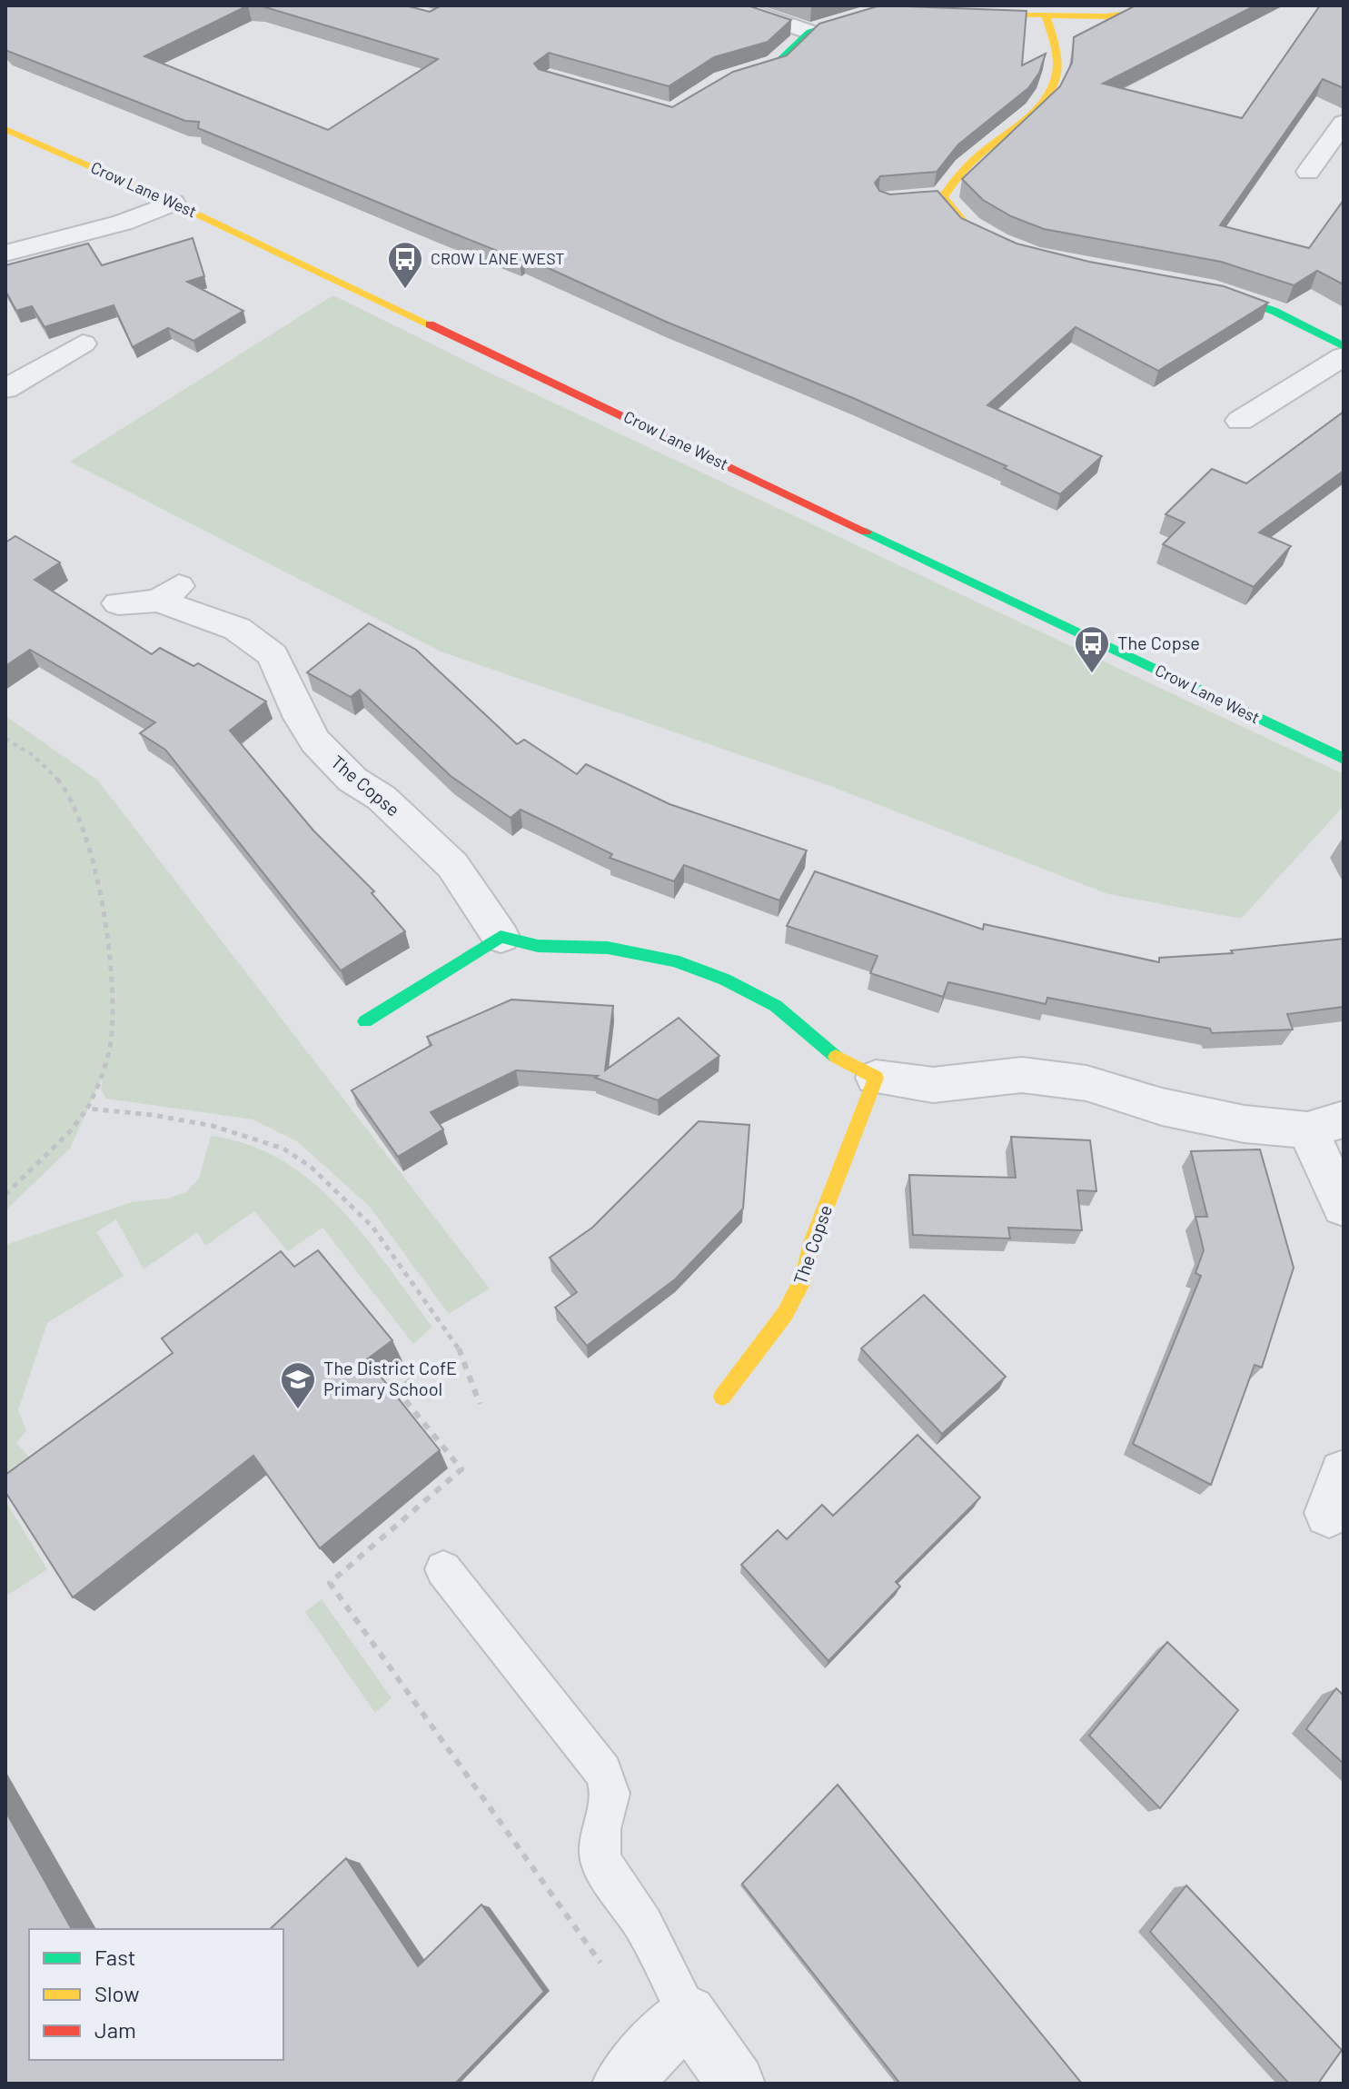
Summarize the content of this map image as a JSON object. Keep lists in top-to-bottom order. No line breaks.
{"streets":{"street":["Crow Lane West","The Copse"]},"places":{"bus stop":["CROW LANE WEST","The Copse"],"school or university":["The District CofE Primary School"]},"legend":["Fast","Slow","Jam"]}
